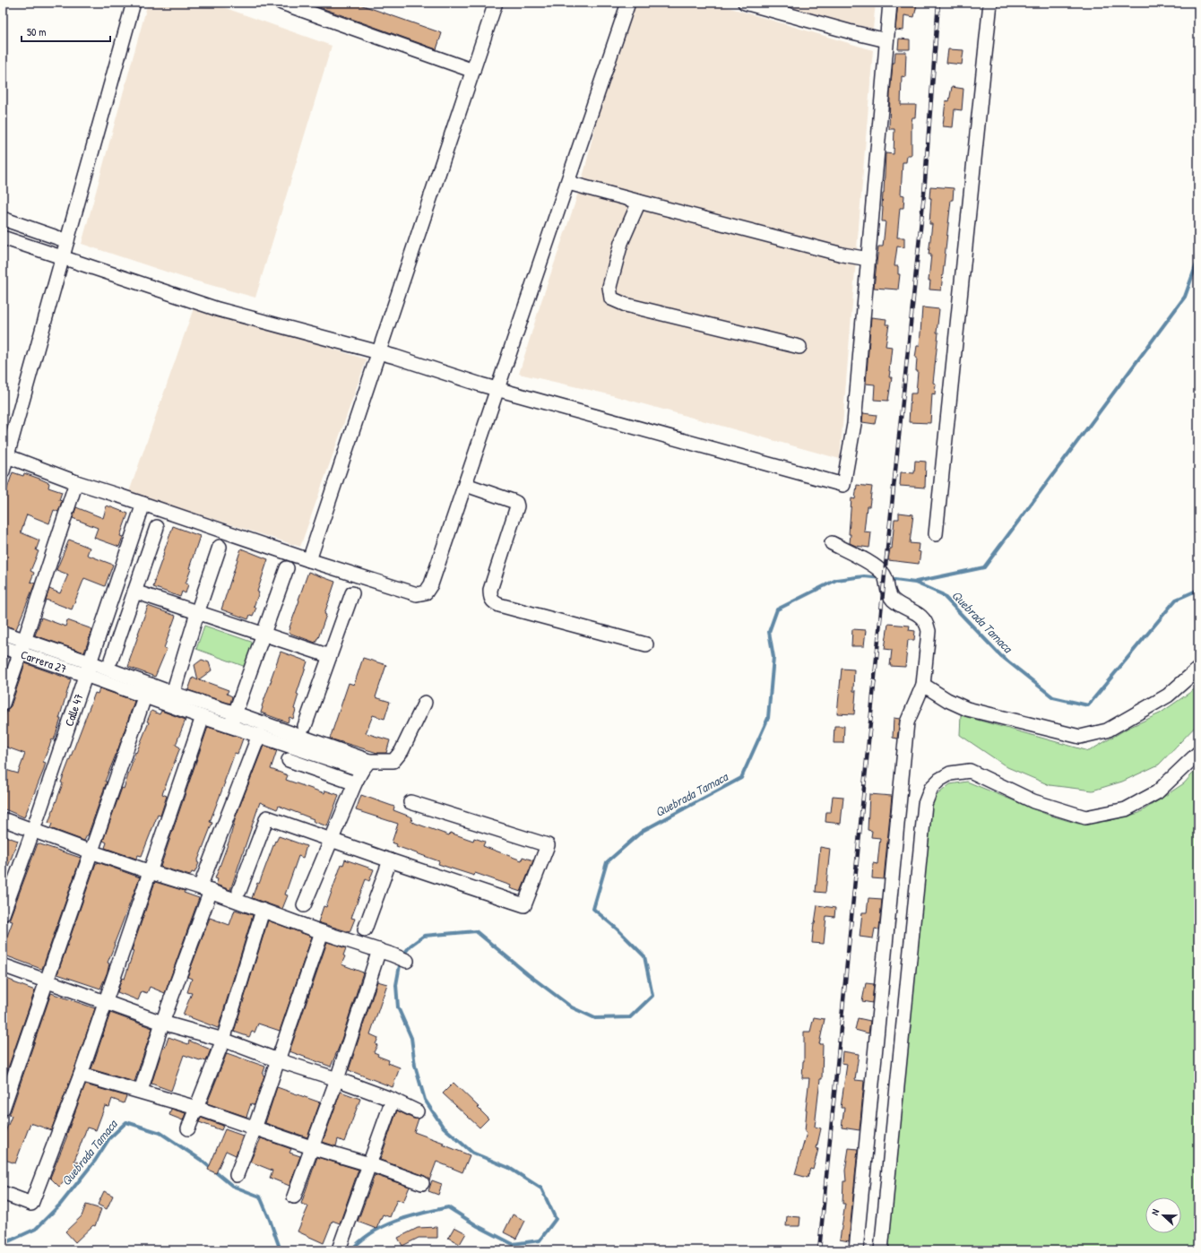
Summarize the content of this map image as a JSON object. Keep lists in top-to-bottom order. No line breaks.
{"streets":{"street":["Carrera 27","Calle 47"]},"crossings":[["Carrera 27","Calle 47"]],"water":["Quebrada Tamaca"],"scale_bar":"50 m","north":"left"}
